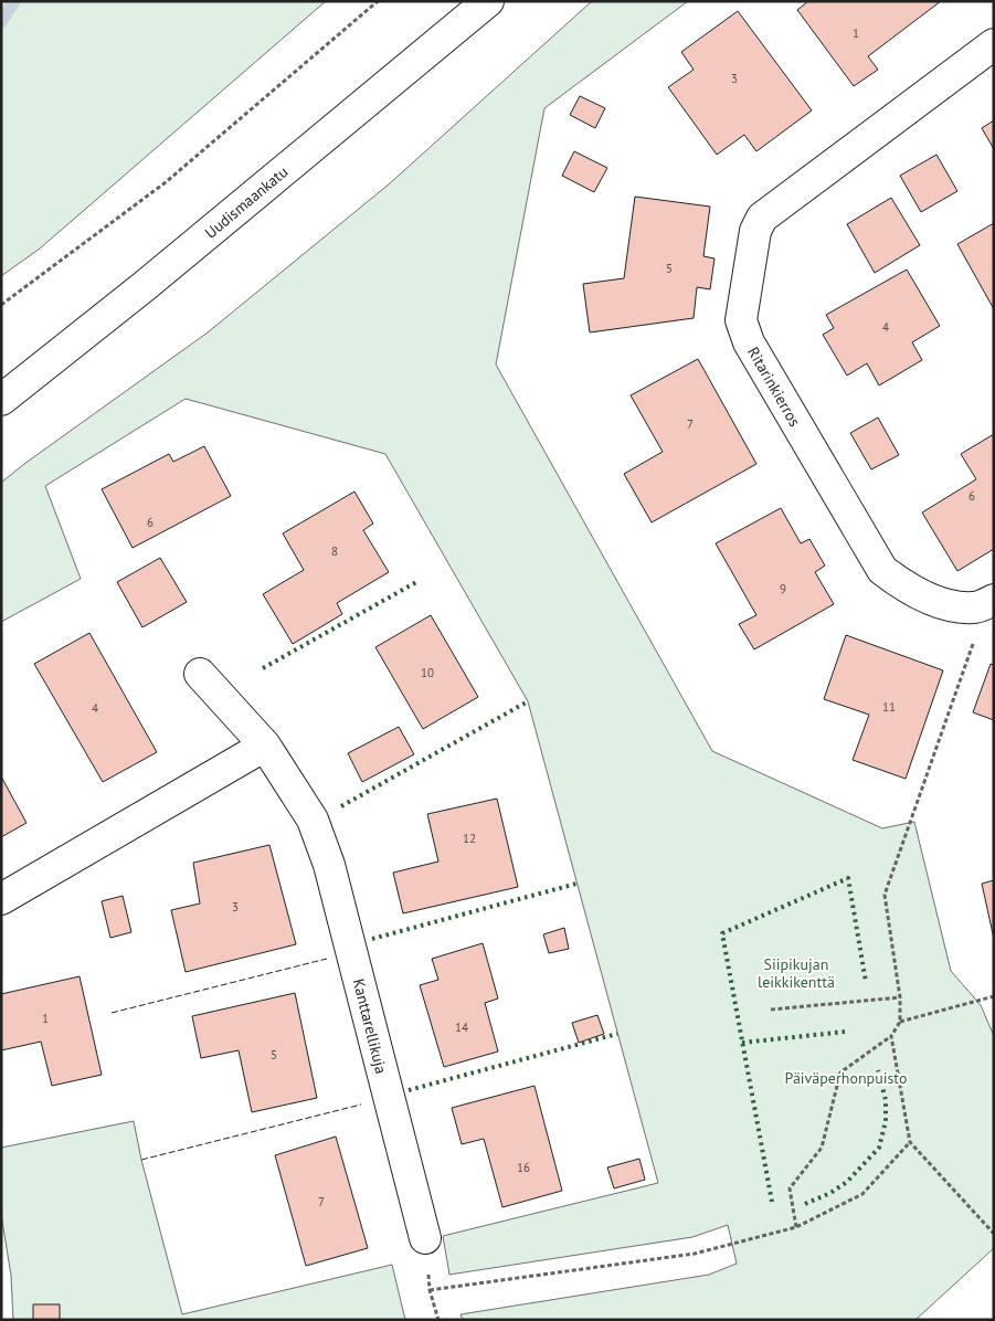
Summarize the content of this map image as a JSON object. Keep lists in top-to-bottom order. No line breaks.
{"streets":{"street":["Uudismaankatu","Ritarinkierros","Kanttarellikuja"]},"parks":["Siipikujan leikkikenttä","Päiväperhonpuisto"],"house_numbers":["1","3","5","4","7","6","6","8","9","10","11","4","12","3","1","14","5","16","7"]}
